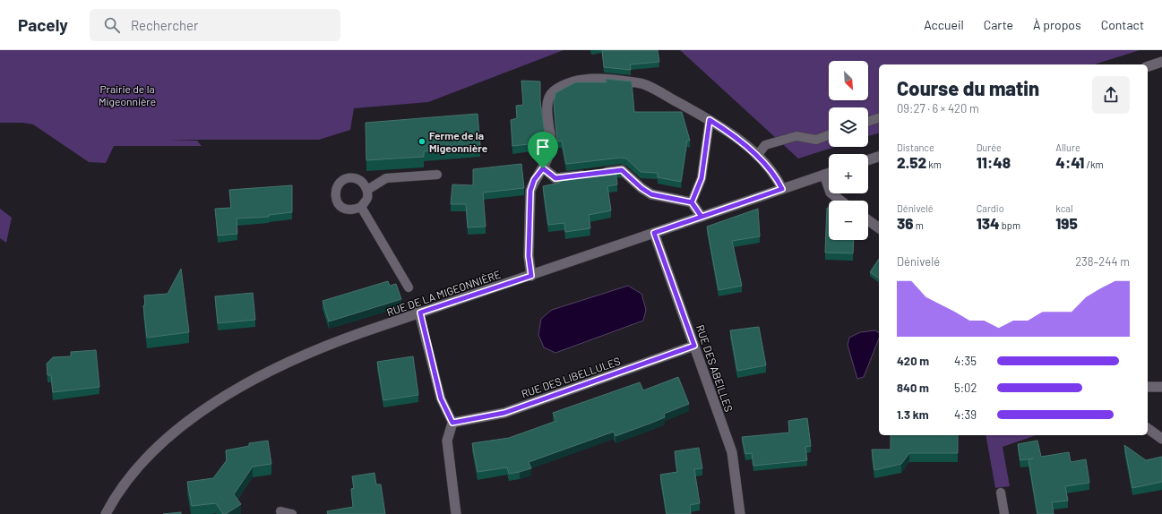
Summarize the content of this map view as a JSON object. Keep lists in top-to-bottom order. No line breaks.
{"streets":{"street":["RUE DE LA MIGEONNIÈRE","RUE DES ABEILLES","RUE DES LIBELLULES"]},"crossings":[["RUE DE LA MIGEONNIÈRE","RUE DES ABEILLES"],["RUE DES ABEILLES","RUE DES LIBELLULES"]],"parks":["Prairie de la Migeonnière"],"places":["Ferme de la Migeonnière"],"north":"bottom right","page":{"header":"Pacely","search":"Rechercher","nav":["Accueil","Carte","À propos","Contact"],"map_buttons":["+","−"],"heading":["Course du matin","09:27 · 6 × 420 m"],"stats":[["Distance","2.52 km"],["Durée","11:48"],["Allure","4:41 /km"],["Dénivelé","36 m"],["Cardio","134 bpm"],["kcal","195"]],"chart":["Dénivelé","238–244 m"],"list":[{"name":"420 m","note":"4:35"},{"name":"840 m","note":"5:02"},{"name":"1.3 km","note":"4:39"}]}}
